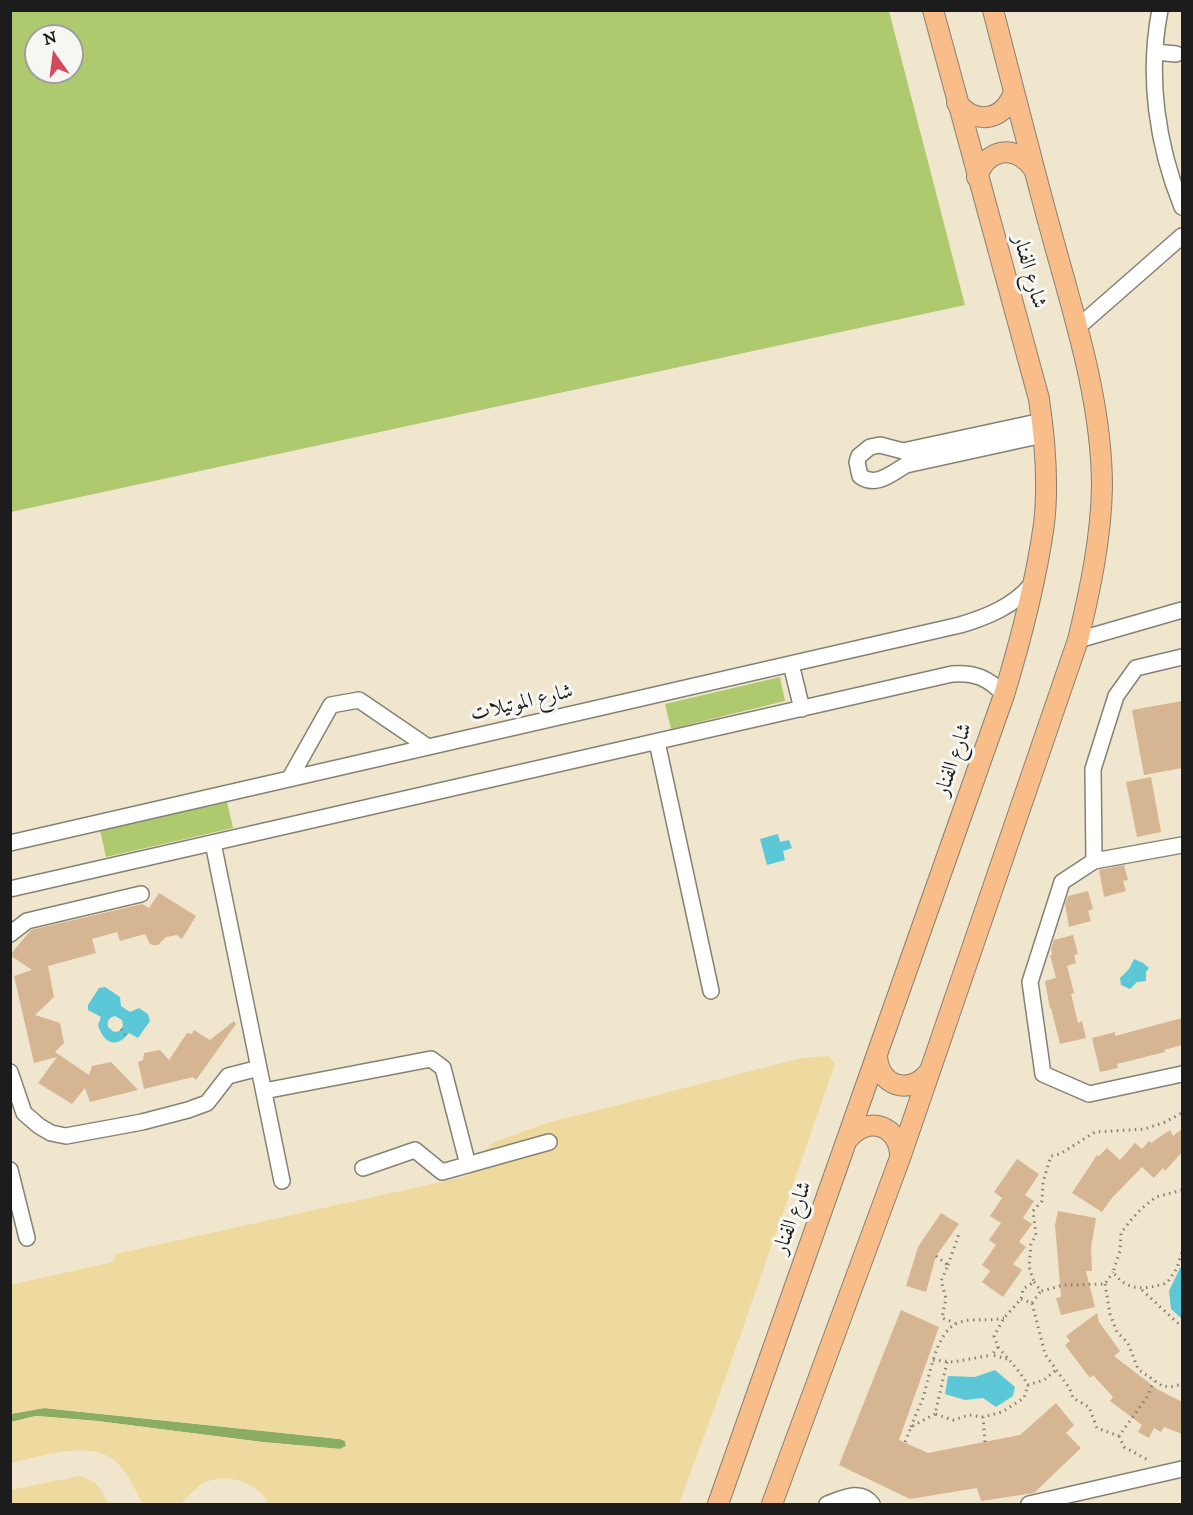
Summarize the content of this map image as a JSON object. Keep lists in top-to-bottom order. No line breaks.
{"streets":{"main road":["شارع الفنار"],"street":["شارع الموتيلات"]},"crossings":[["شارع الفنار","شارع الموتيلات"]],"north":"top"}
